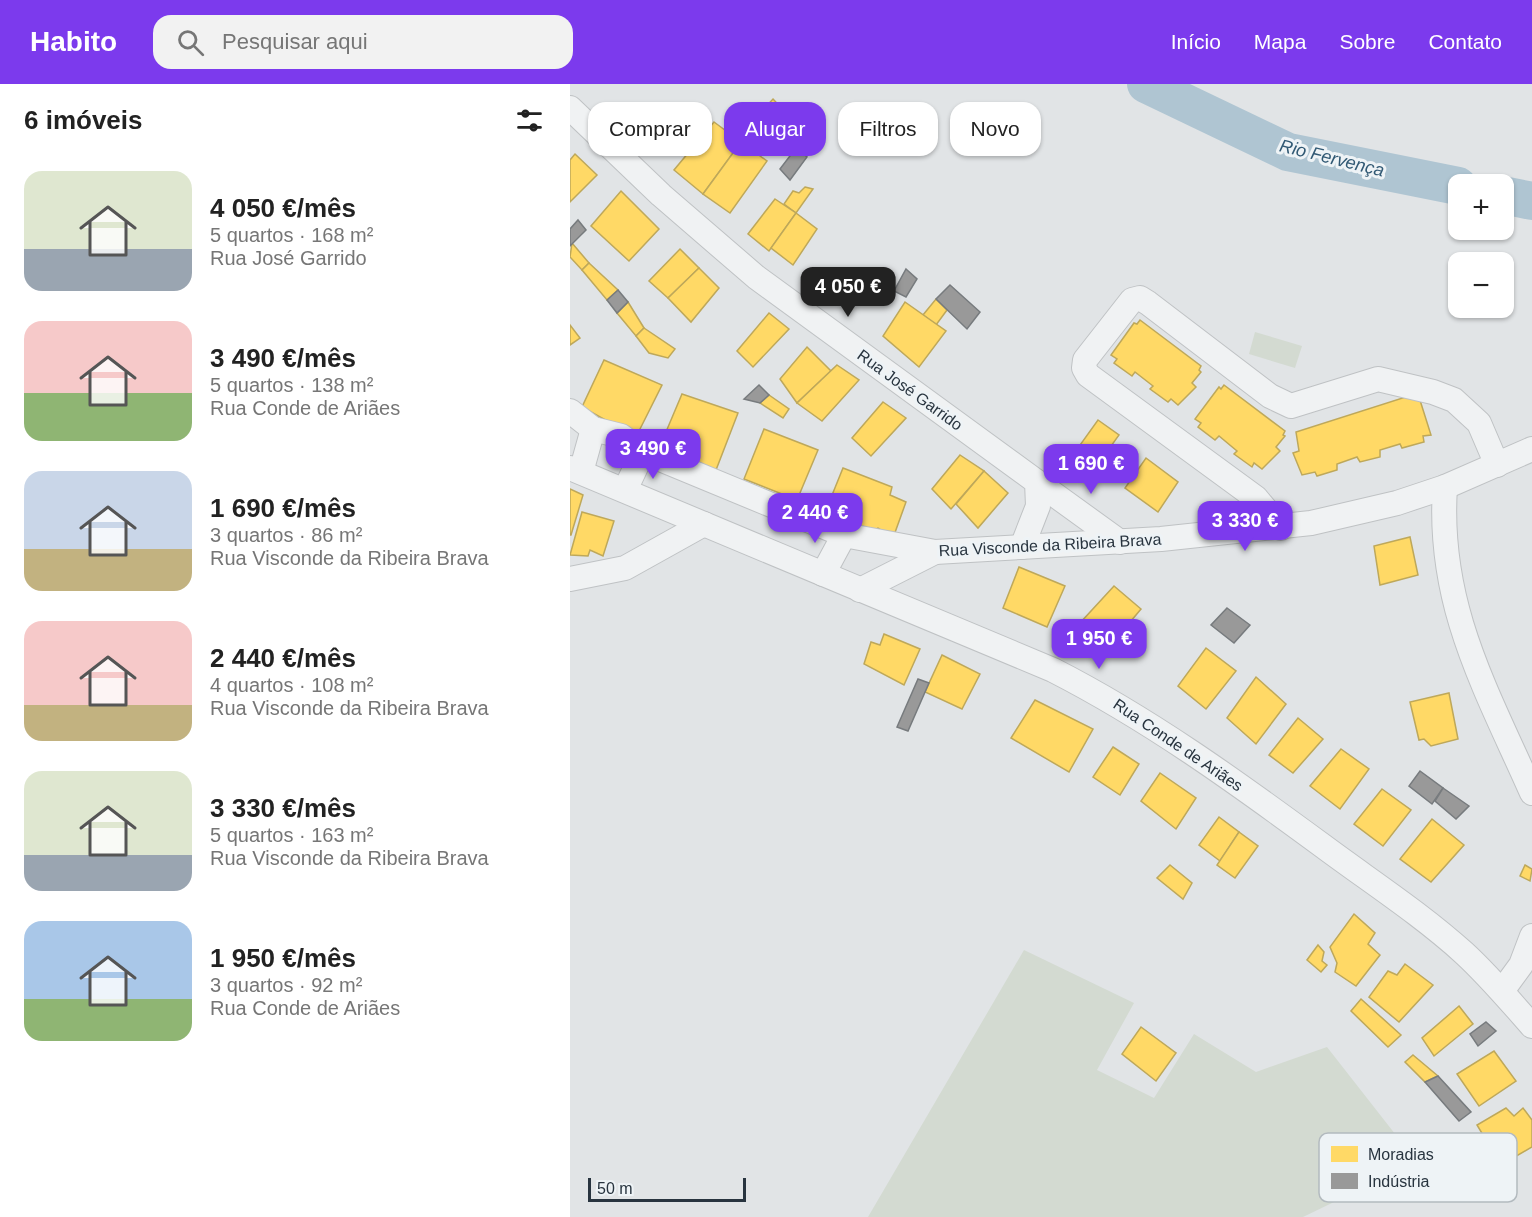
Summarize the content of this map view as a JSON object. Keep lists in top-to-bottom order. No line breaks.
{"streets":{"street":["Rua José Garrido","Rua Visconde da Ribeira Brava","Rua Conde de Ariães"]},"crossings":[["Rua José Garrido","Rua Visconde da Ribeira Brava"]],"water":["Rio Fervença"],"legend":["Moradias","Indústria"],"scale_bar":"50 m","page":{"header":"Habito","search":"Pesquisar aqui","nav":["Início","Mapa","Sobre","Contato"],"heading":"6 imóveis","chip":["Comprar","Alugar","Filtros","Novo"],"list":[{"name":"4 050 €/mês","note":"5 quartos · 168 m² · Rua José Garrido"},{"name":"3 490 €/mês","note":"5 quartos · 138 m² · Rua Conde de Ariães"},{"name":"1 690 €/mês","note":"3 quartos · 86 m² · Rua Visconde da Ribeira Brava"},{"name":"2 440 €/mês","note":"4 quartos · 108 m² · Rua Visconde da Ribeira Brava"},{"name":"3 330 €/mês","note":"5 quartos · 163 m² · Rua Visconde da Ribeira Brava"},{"name":"1 950 €/mês","note":"3 quartos · 92 m² · Rua Conde de Ariães"}],"map_buttons":["+","−"],"price":["4 050 €","3 490 €","1 690 €","2 440 €","3 330 €","1 950 €"],"scale":"50 m"}}
